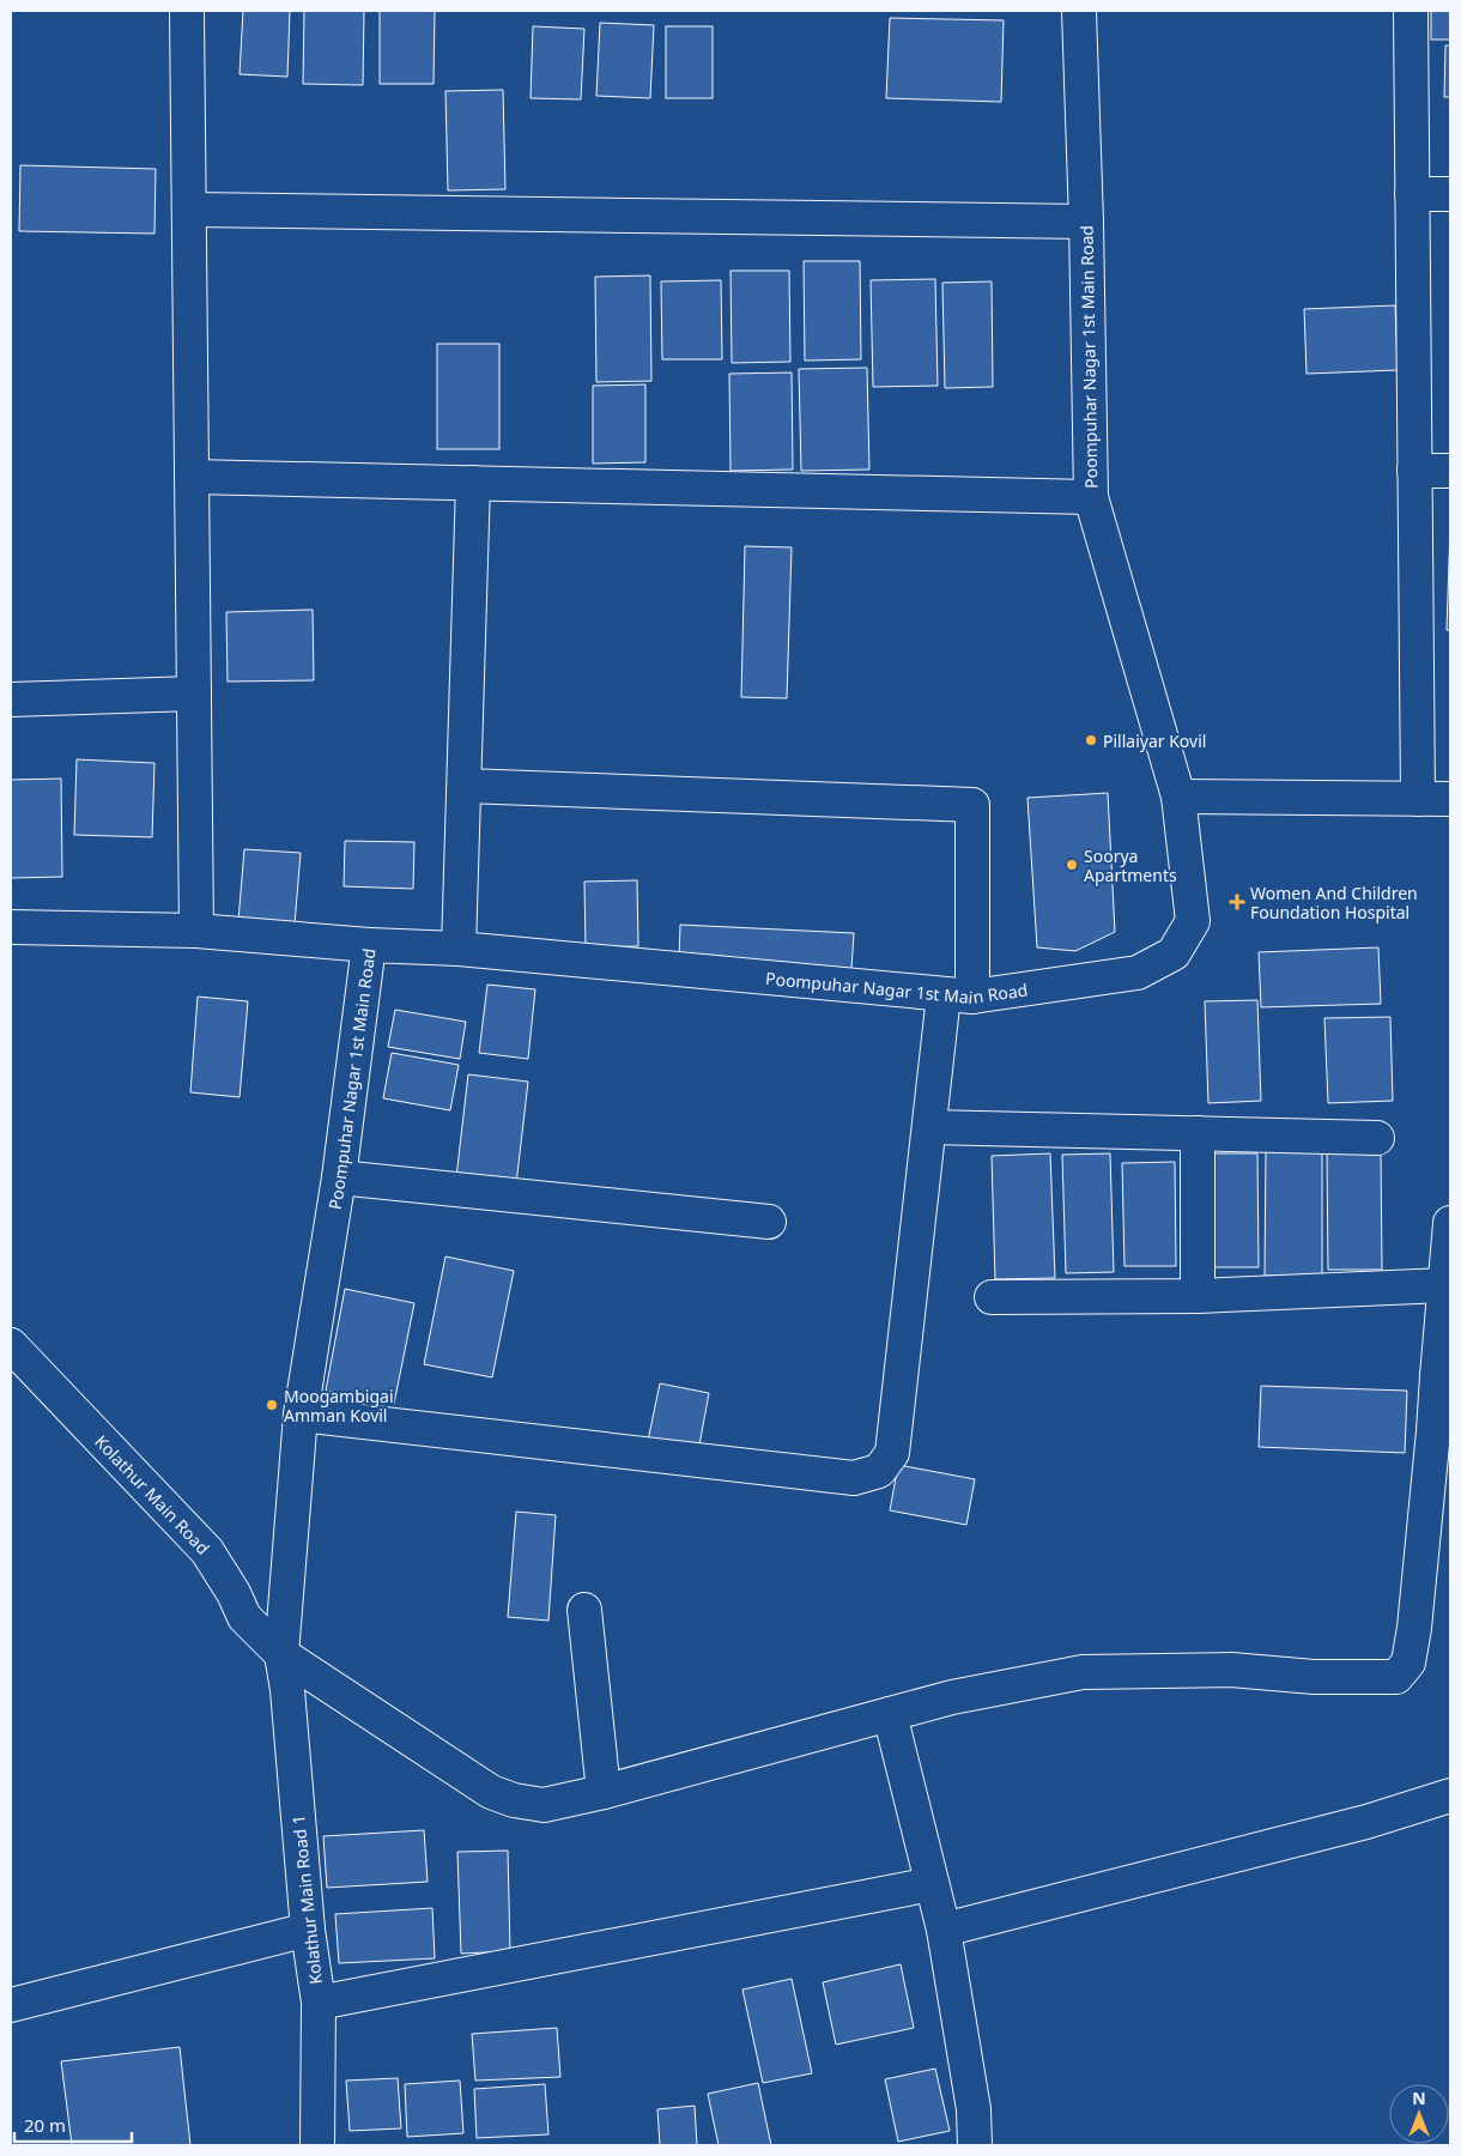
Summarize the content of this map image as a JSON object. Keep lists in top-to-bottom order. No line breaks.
{"streets":{"street":["Poompuhar Nagar 1st Main Road","Kolathur Main Road","Kolathur Main Road 1"]},"crossings":[["Poompuhar Nagar 1st Main Road","Kolathur Main Road"],["Poompuhar Nagar 1st Main Road","Kolathur Main Road 1"],["Kolathur Main Road","Kolathur Main Road 1"]],"places":{"other":["Pillaiyar Kovil","Soorya Apartments","Moogambigai Amman Kovil"],"health":["Women And Children Foundation Hospital"]},"scale_bar":"20 m","north":"top"}
